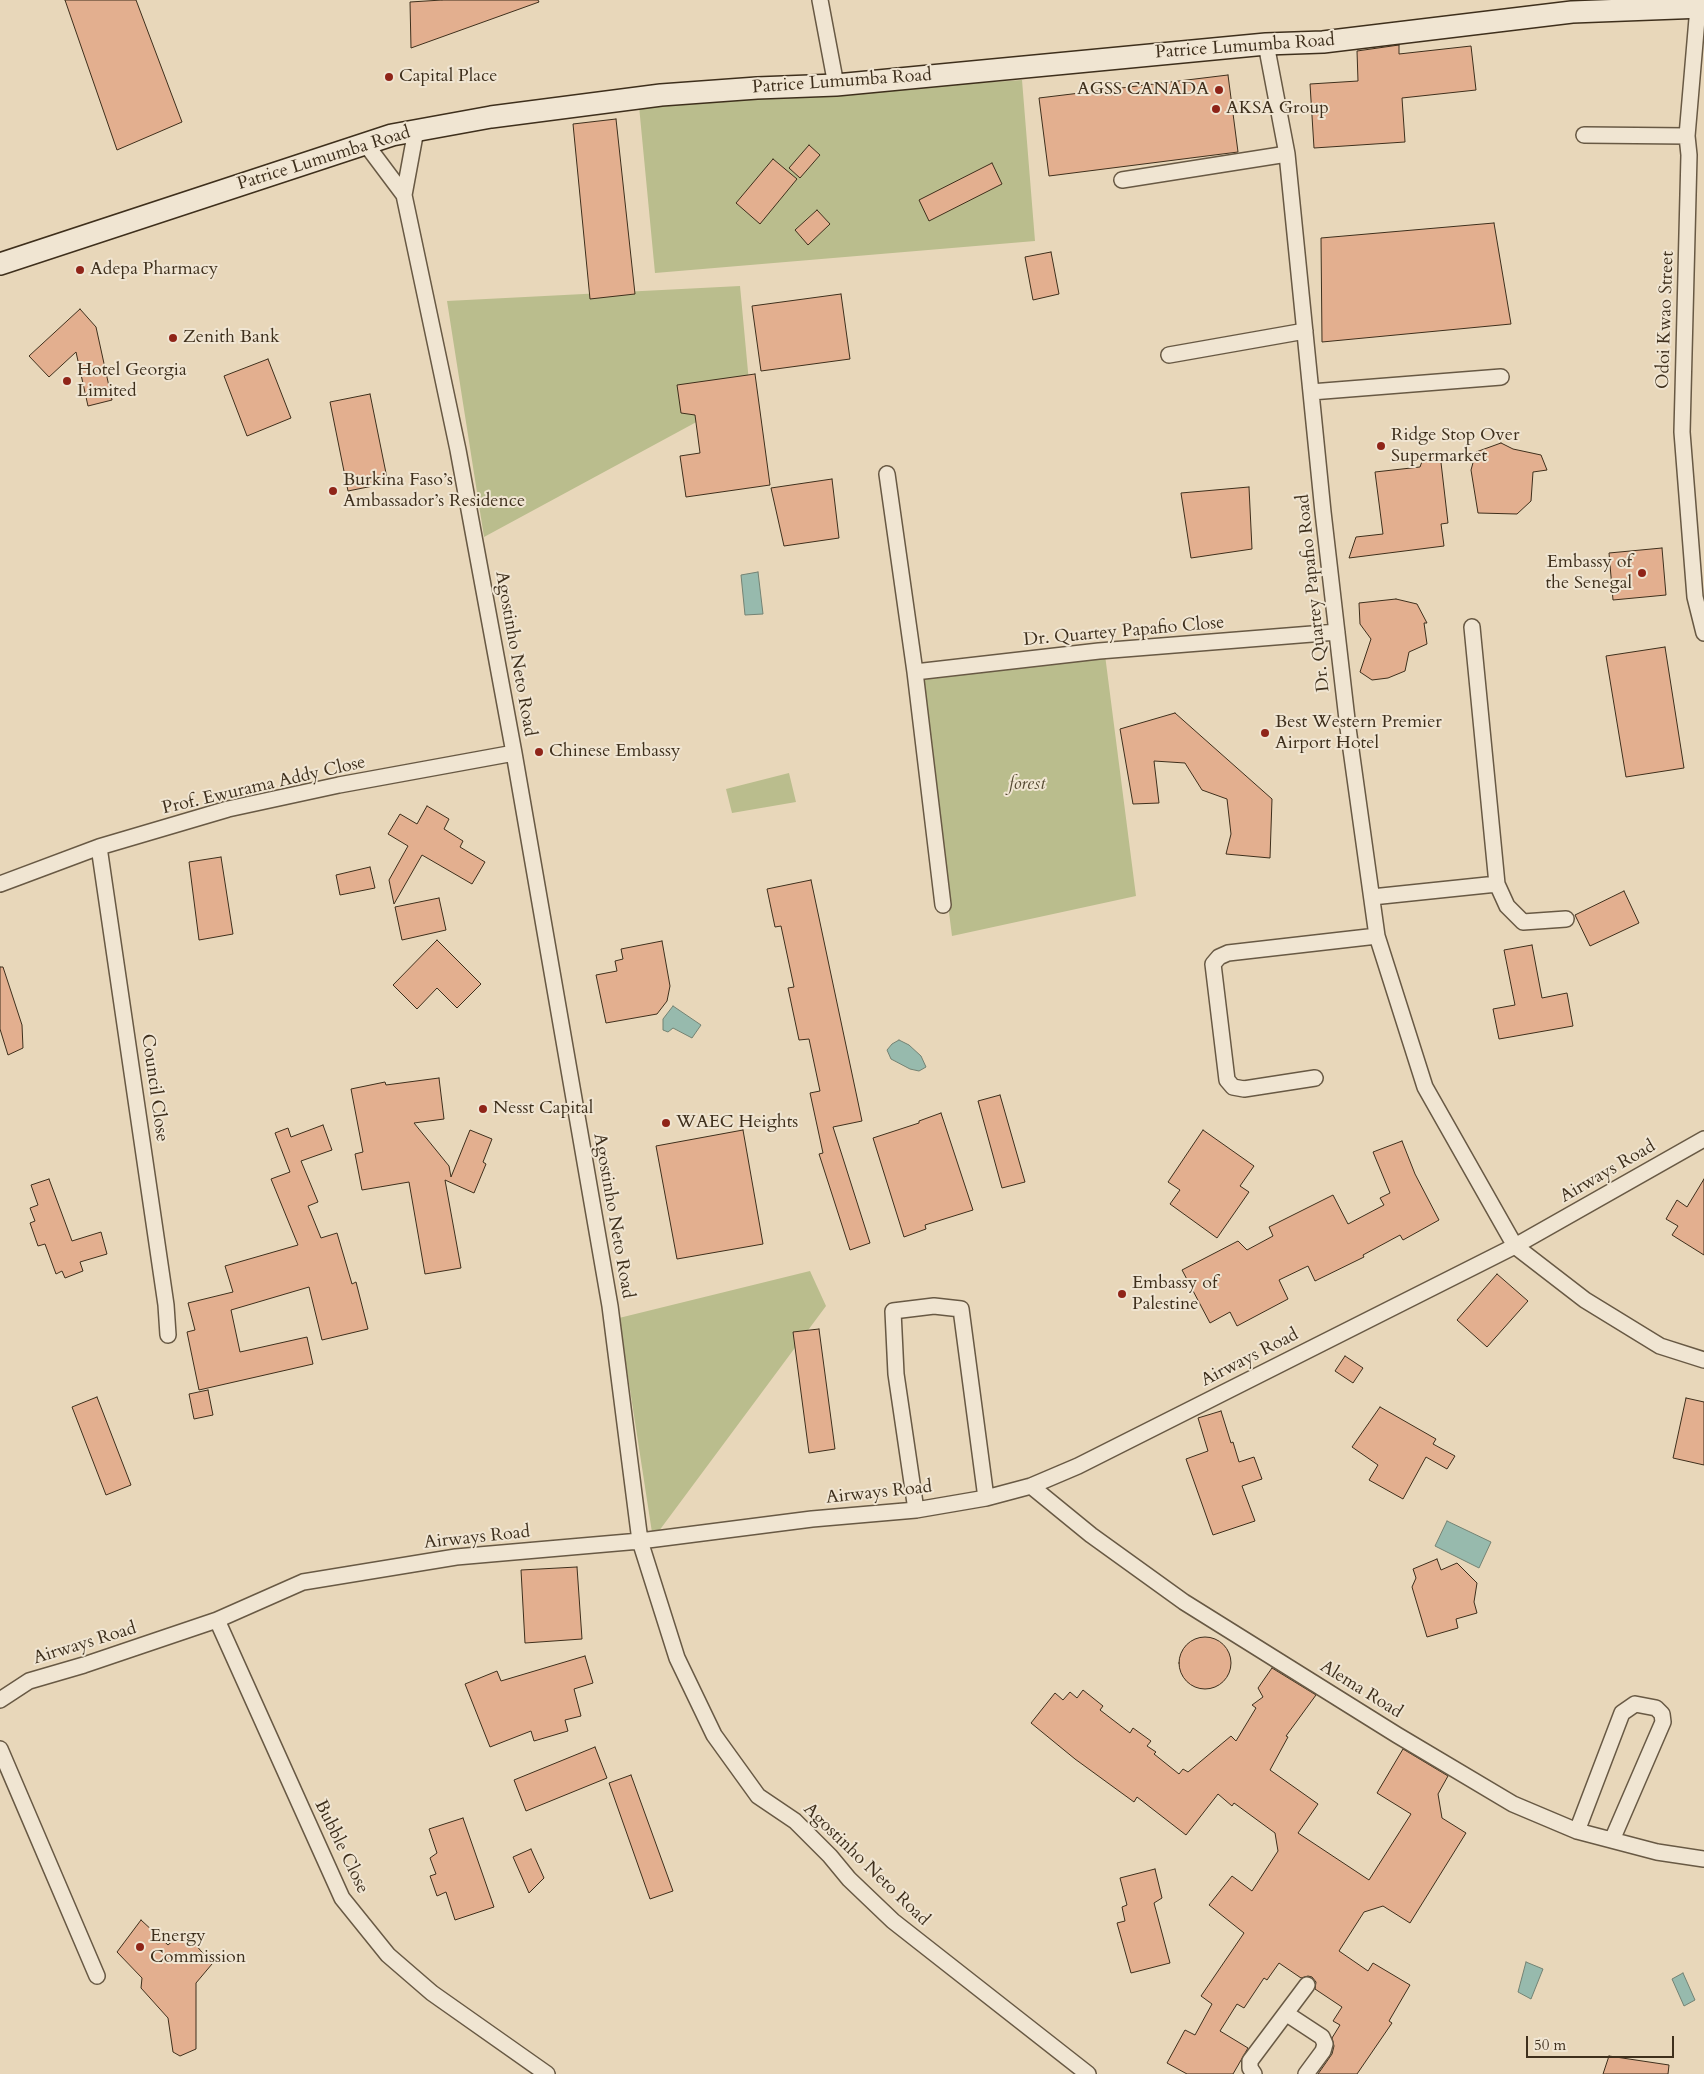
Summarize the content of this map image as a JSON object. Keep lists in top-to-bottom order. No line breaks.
{"streets":{"street":["Patrice Lumumba Road","Odoi Kwao Street","Dr. Quartey Papafio Road","Dr. Quartey Papafio Close","Agostinho Neto Road","Prof. Ewurama Addy Close","Council Close","Airways Road","Alema Road","Bubble Close"]},"crossings":[["Patrice Lumumba Road","Odoi Kwao Street"],["Patrice Lumumba Road","Dr. Quartey Papafio Road"],["Patrice Lumumba Road","Agostinho Neto Road"],["Dr. Quartey Papafio Road","Dr. Quartey Papafio Close"],["Dr. Quartey Papafio Road","Airways Road"],["Agostinho Neto Road","Prof. Ewurama Addy Close"],["Agostinho Neto Road","Airways Road"],["Prof. Ewurama Addy Close","Council Close"],["Airways Road","Alema Road"],["Airways Road","Bubble Close"]],"parks":["forest"],"places":["Capital Place","AGSS CANADA","AKSA Group","Adepa Pharmacy","Zenith Bank","Hotel Georgia Limited","Ridge Stop Over Supermarket","Burkina Faso’s Ambassador’s Residence","Embassy of the Senegal","Best Western Premier Airport Hotel","Chinese Embassy","Nesst Capital","WAEC Heights","Embassy of Palestine","Energy Commission"],"scale_bar":"50 m"}
